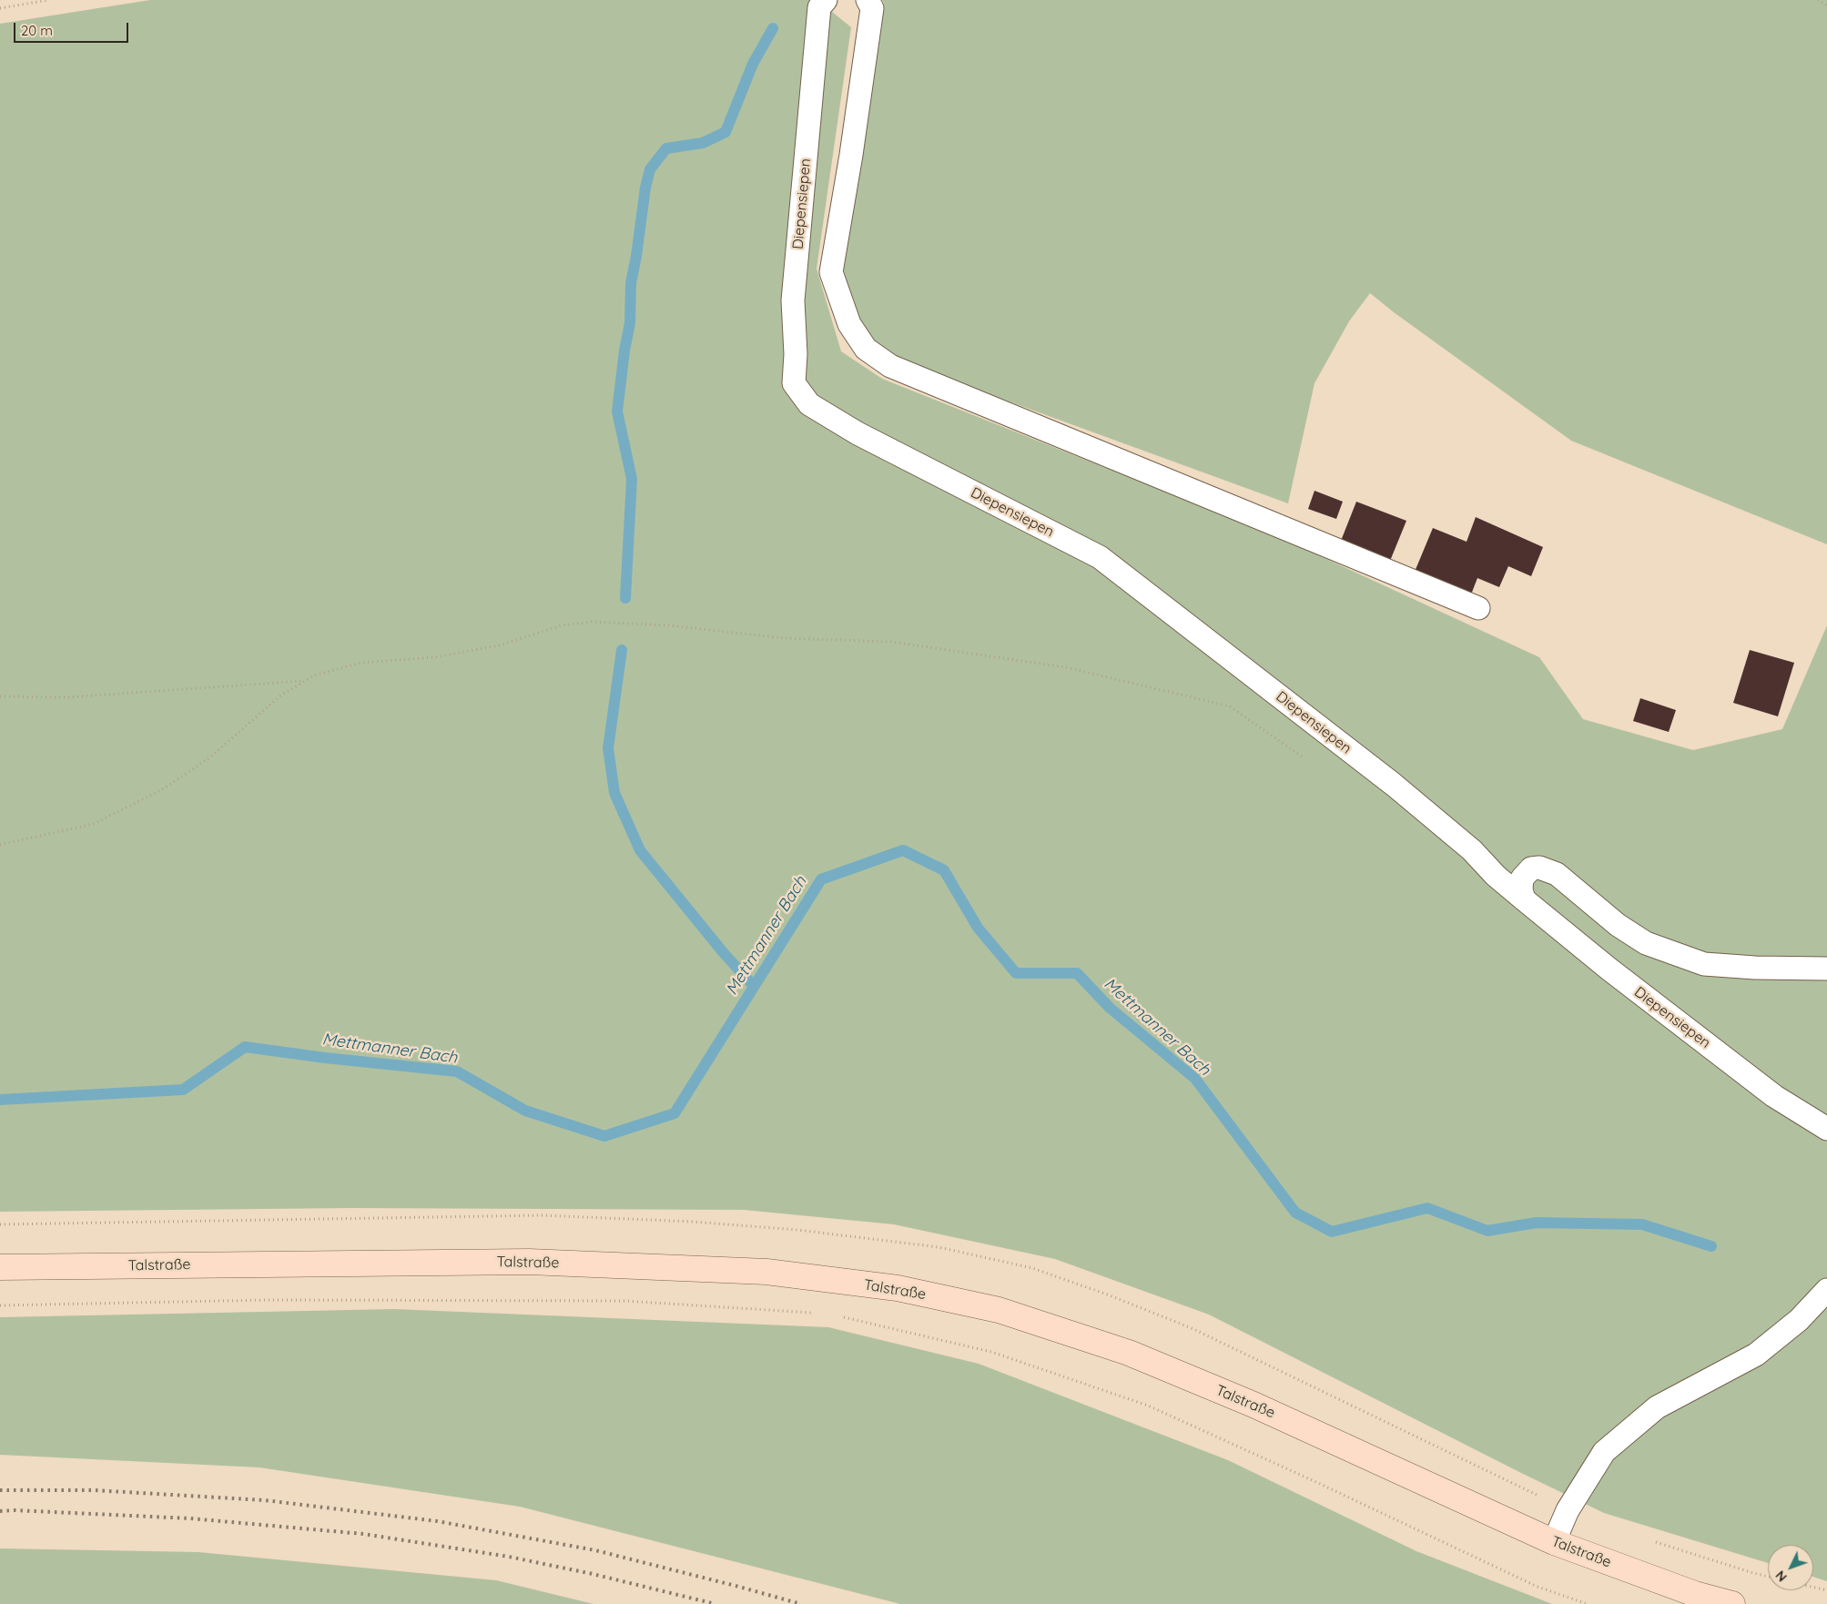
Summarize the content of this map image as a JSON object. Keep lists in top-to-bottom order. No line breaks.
{"streets":{"main road":["Talstraße"],"lane":["Diepensiepen"]},"water":["Mettmanner Bach"],"scale_bar":"20 m","north":"bottom left"}
